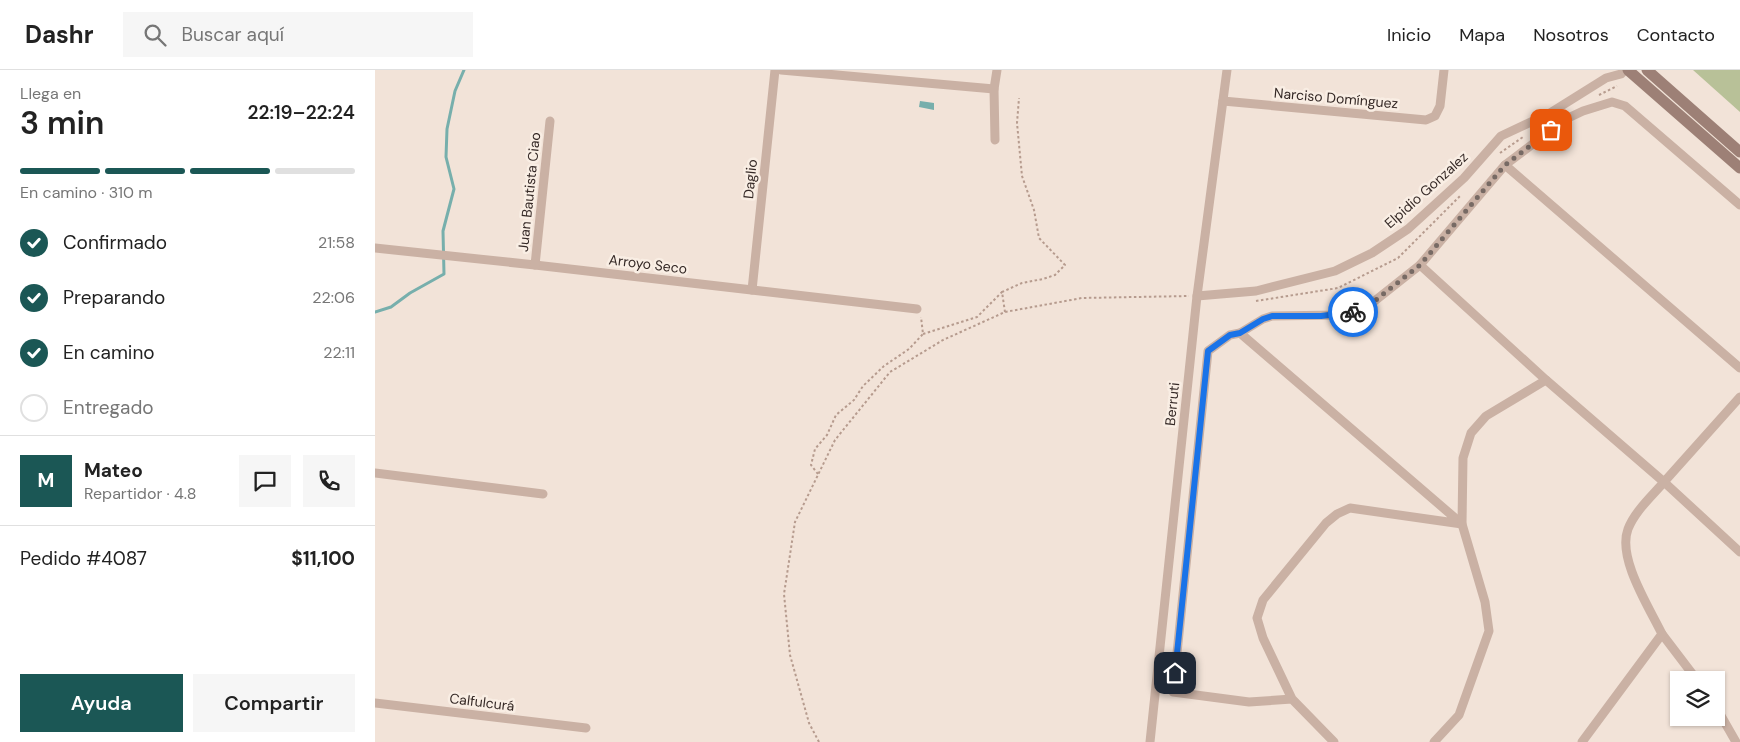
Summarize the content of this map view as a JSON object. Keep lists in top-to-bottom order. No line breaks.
{"streets":{"street":["Narciso Domínguez","Daglio","Elpidio Gonzalez","Juan Bautista Ciao","Arroyo Seco","Berruti","Calfulcurá"]},"crossings":[["Narciso Domínguez","Berruti"],["Daglio","Arroyo Seco"],["Elpidio Gonzalez","Berruti"],["Juan Bautista Ciao","Arroyo Seco"]],"page":{"header":"Dashr","search":"Buscar aquí","nav":["Inicio","Mapa","Nosotros","Contacto"],"heading":["3 min","Llega en","22:19–22:24"],"panel":["Mateo","Repartidor · 4.8","Pedido #4087","$11,100"],"bar":"En camino · 310 m","list":[["Confirmado","21:58"],["Preparando","22:06"],["En camino","22:11"],"Entregado"],"round":"M","buttons":["Ayuda","Compartir"]}}
